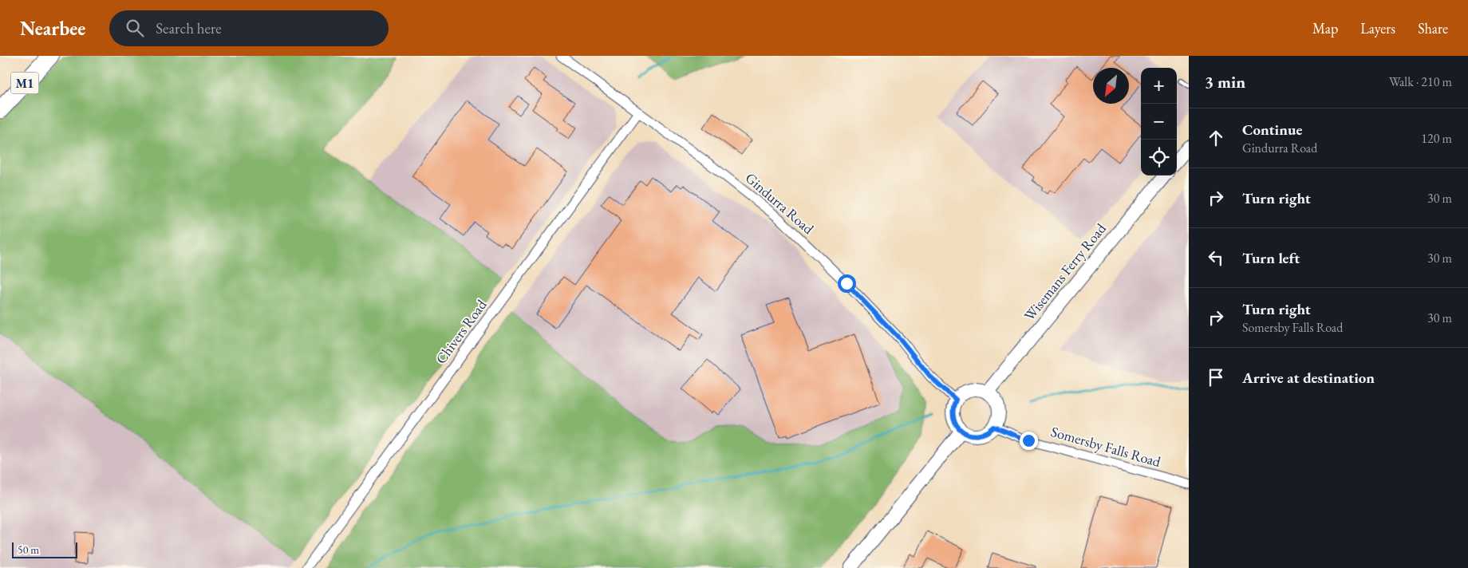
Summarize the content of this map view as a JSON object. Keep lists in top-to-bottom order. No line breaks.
{"streets":{"highway":["M1"],"main road":["Wisemans Ferry Road"],"street":["Gindurra Road","Chivers Road","Somersby Falls Road"]},"crossings":[["Gindurra Road","Wisemans Ferry Road"],["Gindurra Road","Chivers Road"],["Gindurra Road","Somersby Falls Road"],["Wisemans Ferry Road","Somersby Falls Road"]],"scale_bar":"50 m","north":"bottom left","page":{"header":"Nearbee","search":"Search here","nav":["Map","Layers","Share"],"heading":["3 min","Walk · 210 m"],"map_buttons":["+","−"],"list":[["Continue","Gindurra Road","120 m"],["Turn right","30 m"],["Turn left","30 m"],["Turn right","Somersby Falls Road","30 m"],"Arrive at destination"],"scale":"50 m"}}
